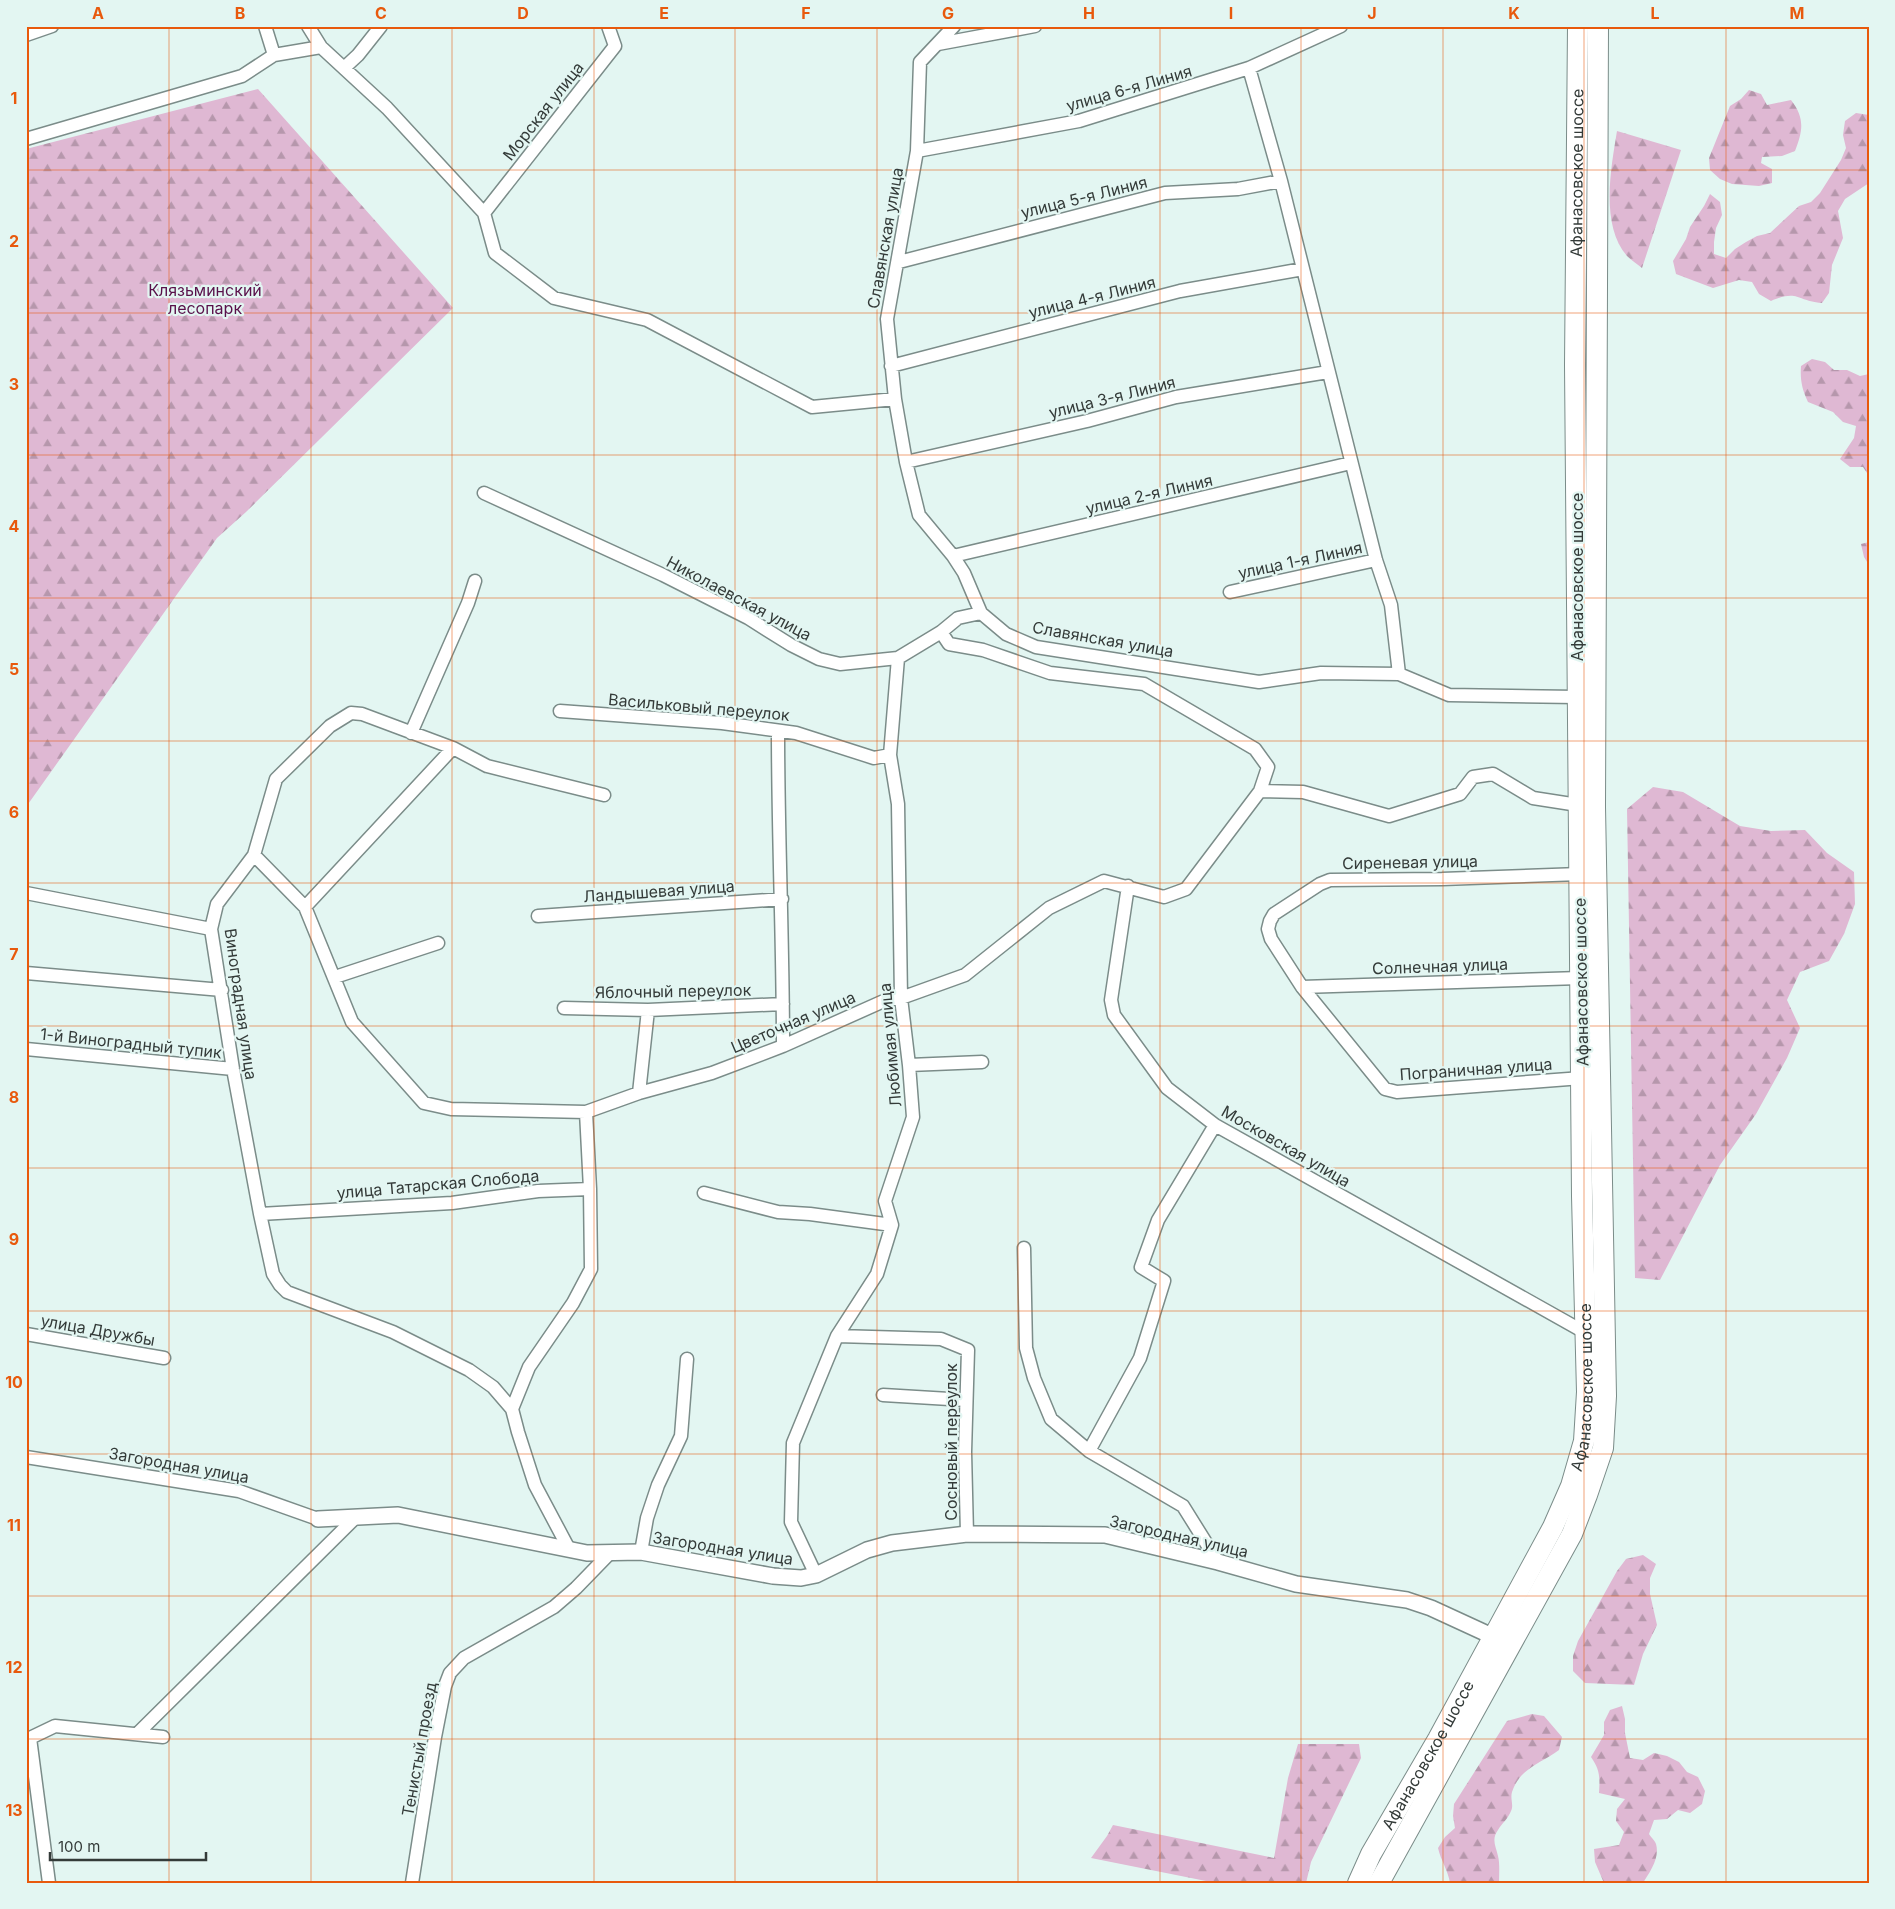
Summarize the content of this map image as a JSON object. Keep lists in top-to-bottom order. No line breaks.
{"streets":{"main road":["Афанасовское шоссе"],"street":["улица 6-я Линия","Морская улица","улица 5-я Линия","Славянская улица","улица 4-я Линия","улица 3-я Линия","улица 2-я Линия","улица 1-я Линия","Николаевская улица","Васильковый переулок","Сиреневая улица","Ландышевая улица","Солнечная улица","Яблочный переулок","Виноградная улица","Цветочная улица","1-й Виноградный тупик","Любимая улица","Пограничная улица","Московская улица","улица Татарская Слобода","улица Дружбы","Сосновый переулок","Загородная улица","Тенистый проезд"]},"crossings":[["улица 6-я Линия","Славянская улица"],["Афанасовское шоссе","Славянская улица"],["Афанасовское шоссе","Сиреневая улица"],["Афанасовское шоссе","Солнечная улица"],["Афанасовское шоссе","Пограничная улица"],["Афанасовское шоссе","Московская улица"],["Афанасовское шоссе","Загородная улица"],["улица 5-я Линия","Славянская улица"],["Славянская улица","улица 4-я Линия"],["Славянская улица","улица 3-я Линия"],["Славянская улица","улица 2-я Линия"],["Славянская улица","Николаевская улица"],["Николаевская улица","Цветочная улица"],["Николаевская улица","Любимая улица"],["Васильковый переулок","Любимая улица"],["Сиреневая улица","Солнечная улица"],["Сиреневая улица","Пограничная улица"],["Солнечная улица","Пограничная улица"],["Виноградная улица","1-й Виноградный тупик"],["Виноградная улица","улица Татарская Слобода"],["Цветочная улица","Любимая улица"],["Цветочная улица","Московская улица"],["Сосновый переулок","Загородная улица"],["Загородная улица","Тенистый проезд"]],"parks":["Клязьминский лесопарк"],"scale_bar":"100 m","grid":{"columns":["A","B","C","D","E","F","G","H","I","J","K","L","M"],"rows":["1","2","3","4","5","6","7","8","9","10","11","12","13"]}}
